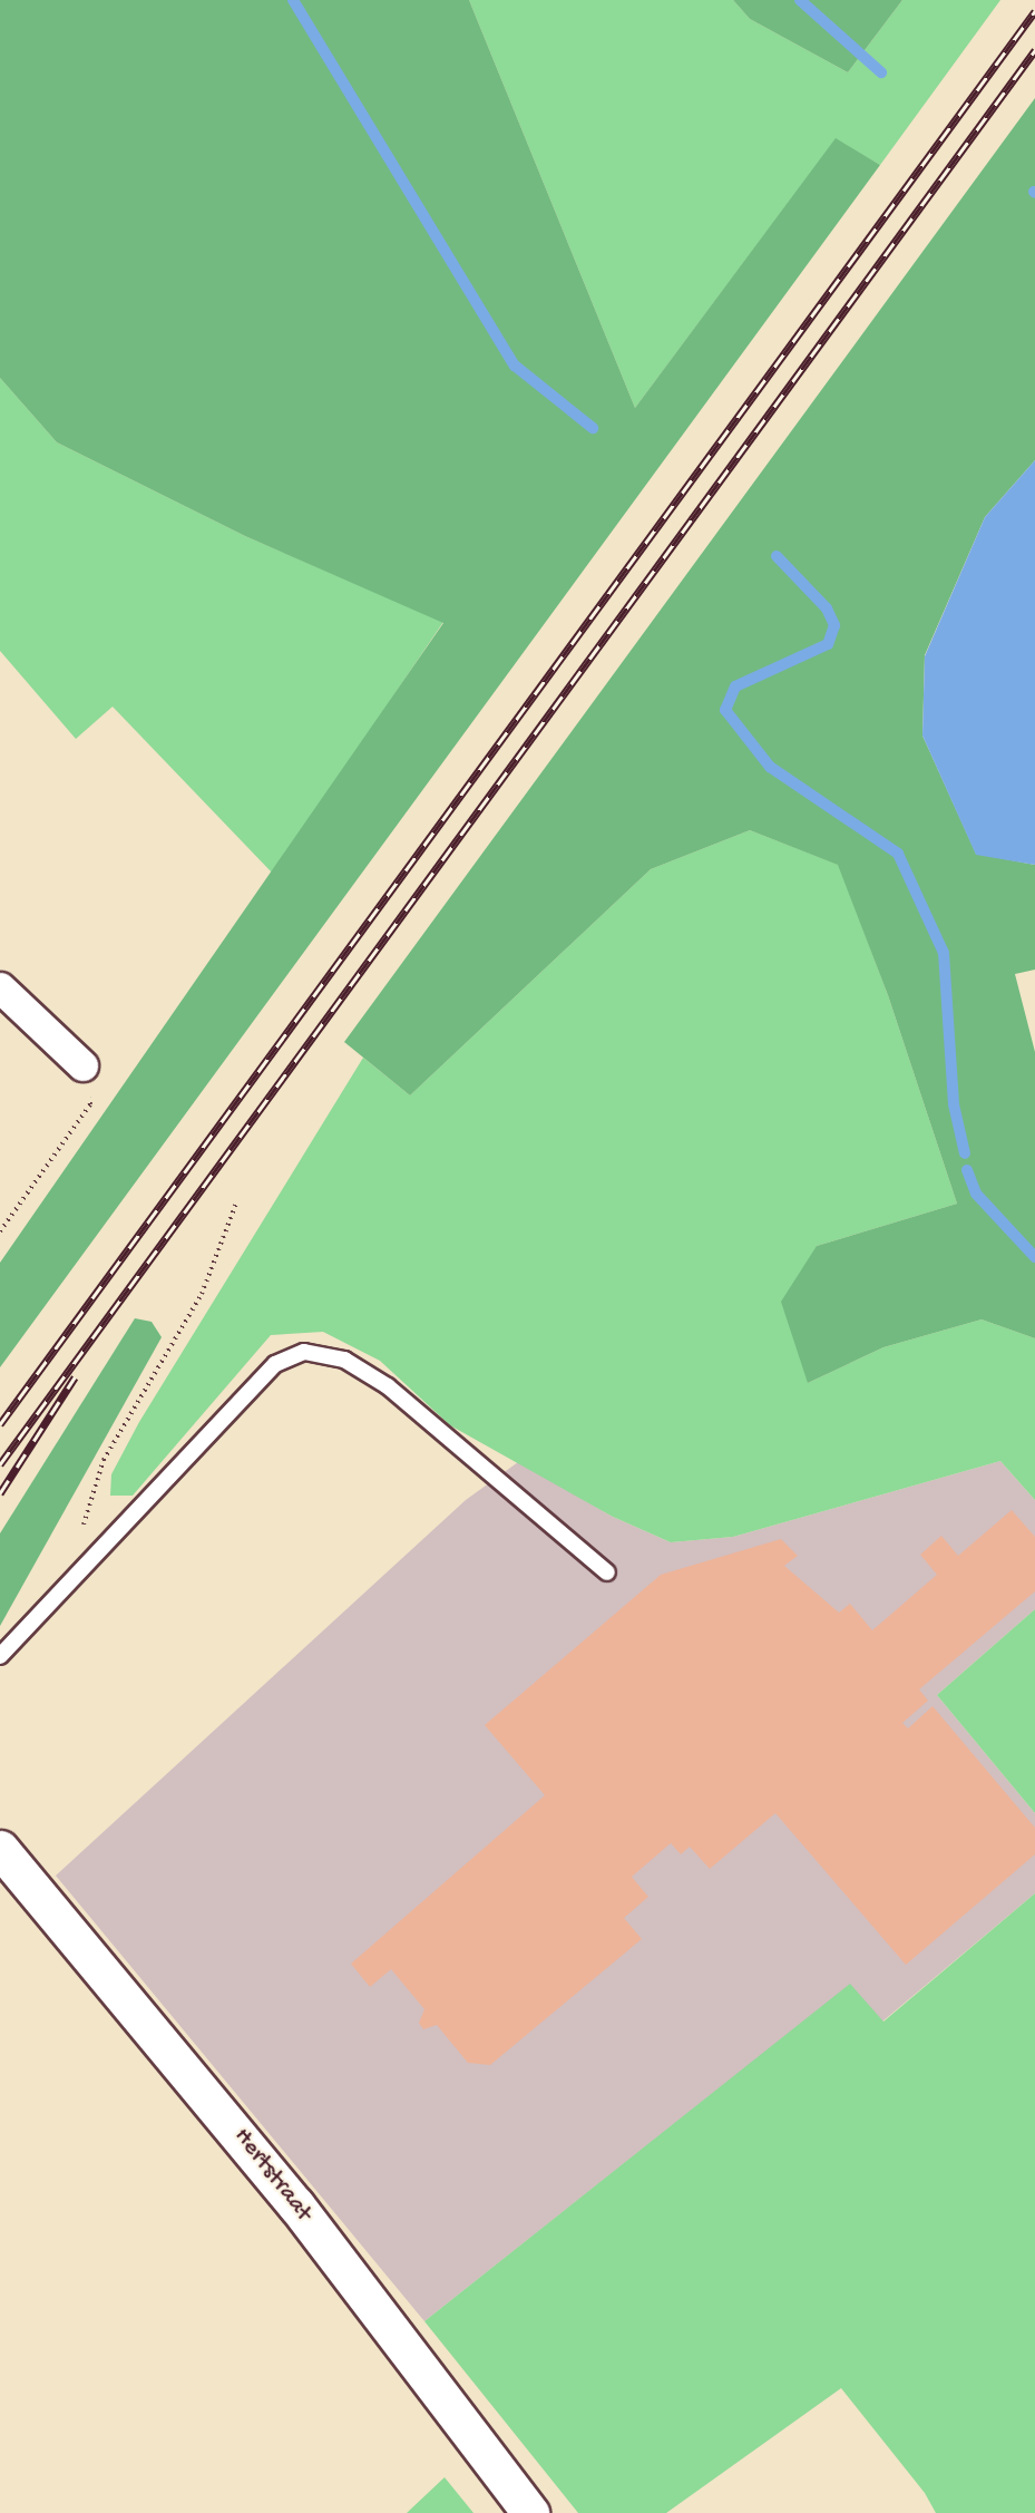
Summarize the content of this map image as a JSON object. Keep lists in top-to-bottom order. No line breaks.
{"streets":{"street":["Hertstraat"]}}
